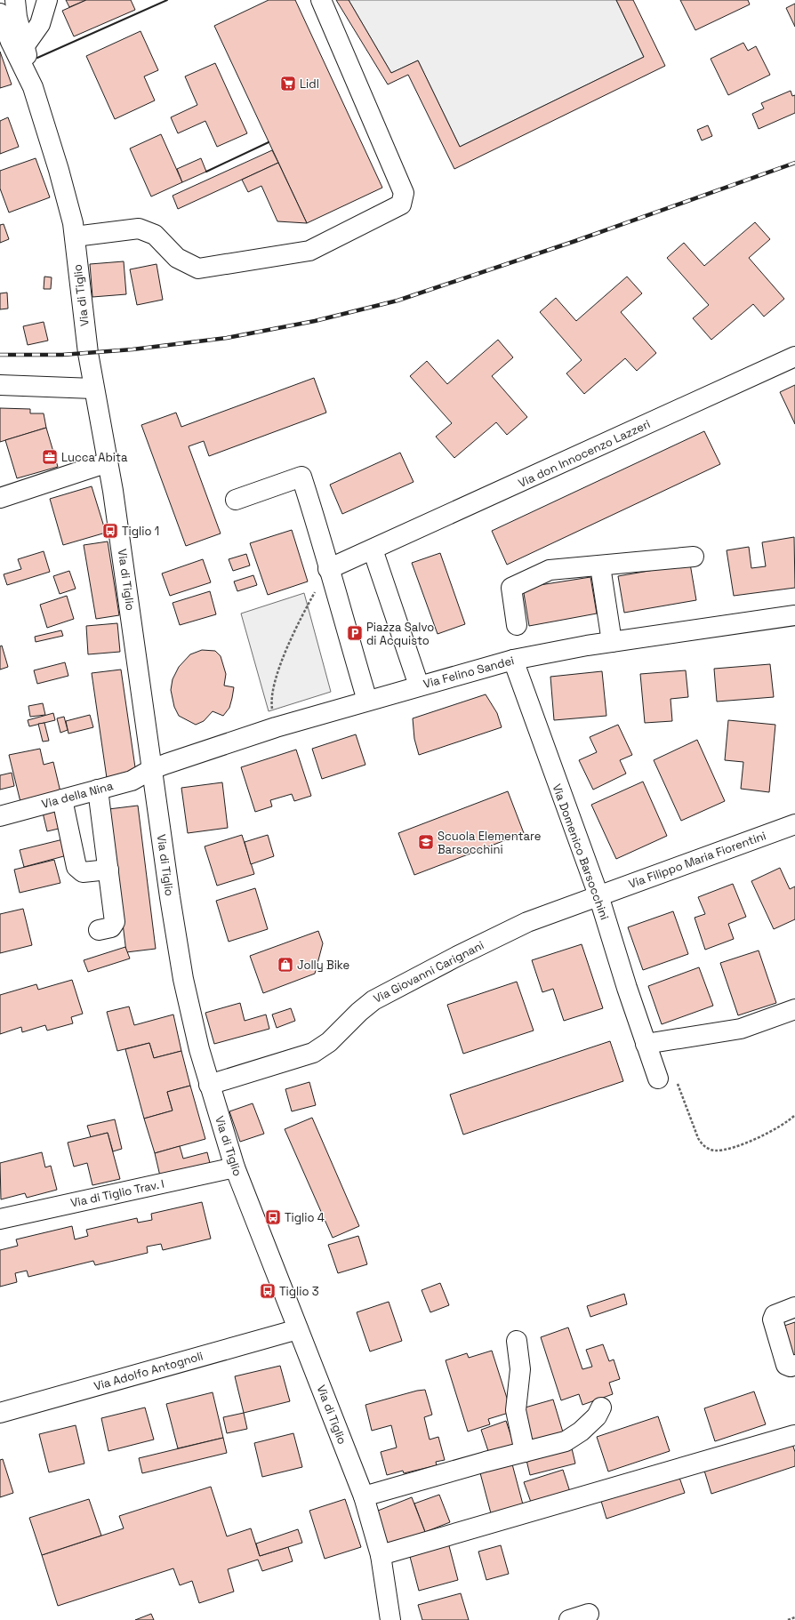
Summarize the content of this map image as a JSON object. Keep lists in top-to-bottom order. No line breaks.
{"streets":{"street":["Via di Tiglio","Via don Innocenzo Lazzeri","Via Felino Sandei","Via della Nina","Via Domenico Barsocchini","Via Filippo Maria Fiorentini","Via Giovanni Carignani","Via di Tiglio Trav. I","Via Adolfo Antognoli"]},"crossings":[["Via di Tiglio","Via Felino Sandei"],["Via di Tiglio","Via della Nina"],["Via di Tiglio","Via Giovanni Carignani"],["Via di Tiglio","Via di Tiglio Trav. I"],["Via di Tiglio","Via Adolfo Antognoli"],["Via Felino Sandei","Via della Nina"],["Via Felino Sandei","Via Domenico Barsocchini"],["Via Domenico Barsocchini","Via Filippo Maria Fiorentini"],["Via Domenico Barsocchini","Via Giovanni Carignani"],["Via Filippo Maria Fiorentini","Via Giovanni Carignani"]],"places":{"supermarket":["Lidl"],"office":["Lucca Abita"],"bus stop":["Tiglio 1","Tiglio 4","Tiglio 3"],"parking":["Piazza Salvo di Acquisto"],"school or university":["Scuola Elementare Barsocchini"],"shop":["Jolly Bike"]}}
